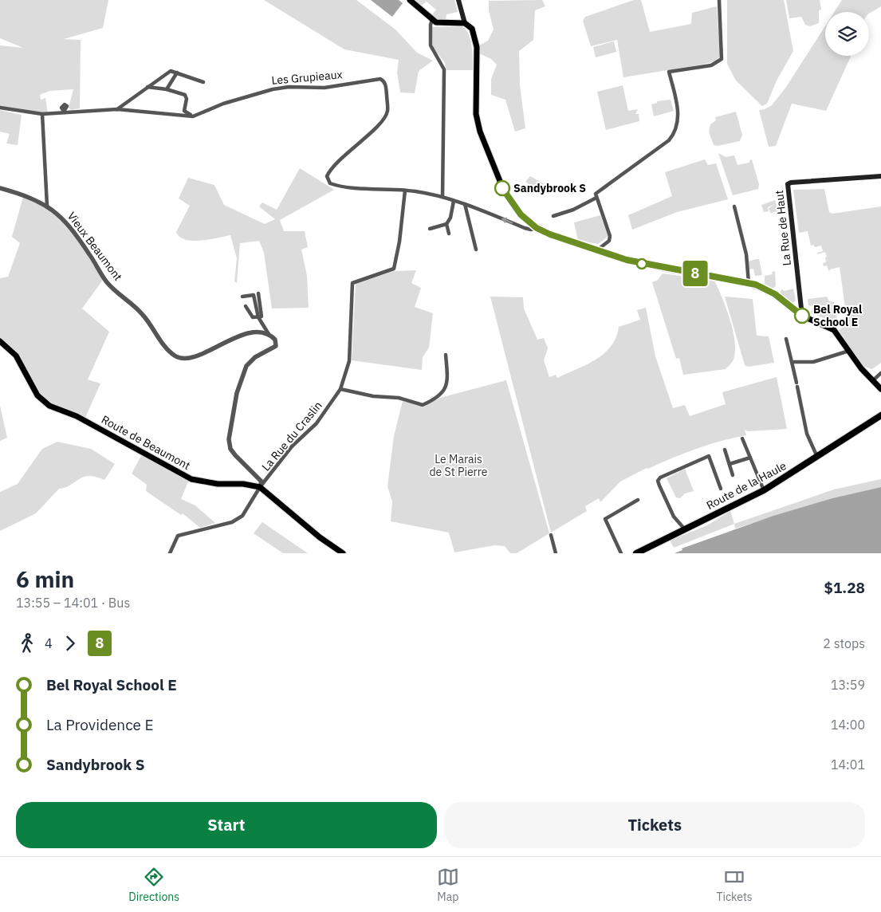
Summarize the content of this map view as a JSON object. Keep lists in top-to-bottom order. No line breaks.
{"streets":{"highway":["Route de la Haule"],"main road":["La Rue de Haut","Route de Beaumont"],"street":["Les Grupieaux","Vieux Beaumont","La Rue du Craslin"]},"crossings":[["Les Grupieaux","La Rue du Craslin"],["La Rue du Craslin","Route de Beaumont"]],"parks":["Le Marais de St Pierre"],"places":["Sandybrook S","Bel Royal School E"],"lines":["bus line 8"],"page":{"on_map":"8","heading":["6 min","13:55 – 14:01 · Bus","$1.28"],"legs":["4","8","2 stops"],"list":[{"name":"Bel Royal School E","value":"13:59"},{"name":"La Providence E","value":"14:00"},{"name":"Sandybrook S","value":"14:01"}],"buttons":["Start","Tickets"],"tabs":["Directions","Map","Tickets"]}}
